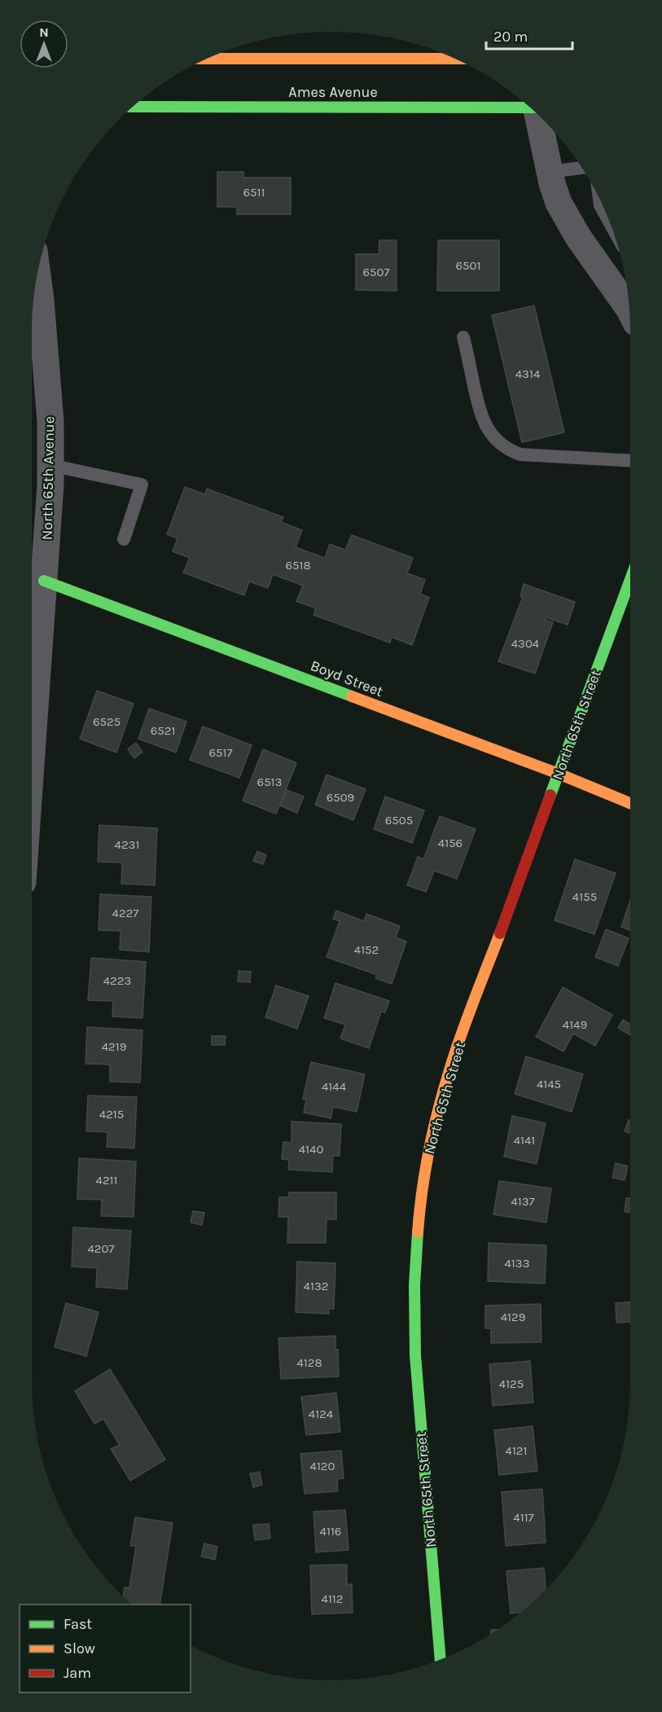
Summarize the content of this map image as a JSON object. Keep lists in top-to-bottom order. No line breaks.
{"streets":{"street":["Ames Avenue","North 65th Avenue","Boyd Street","North 65th Street"]},"crossings":[["North 65th Avenue","Boyd Street"],["Boyd Street","North 65th Street"]],"house_numbers":["6511","6501","6507","4314","6518","4304","6525","6521","6517","6513","6509","6505","4156","4231","4155","4227","4152","4223","4149","4219","4145","4144","4215","4141","4140","4211","4137","4207","4133","4132","4129","4128","4125","4124","4121","4120","4117","4116","4112"],"legend":["Fast","Slow","Jam"],"scale_bar":"20 m","north":"top"}
